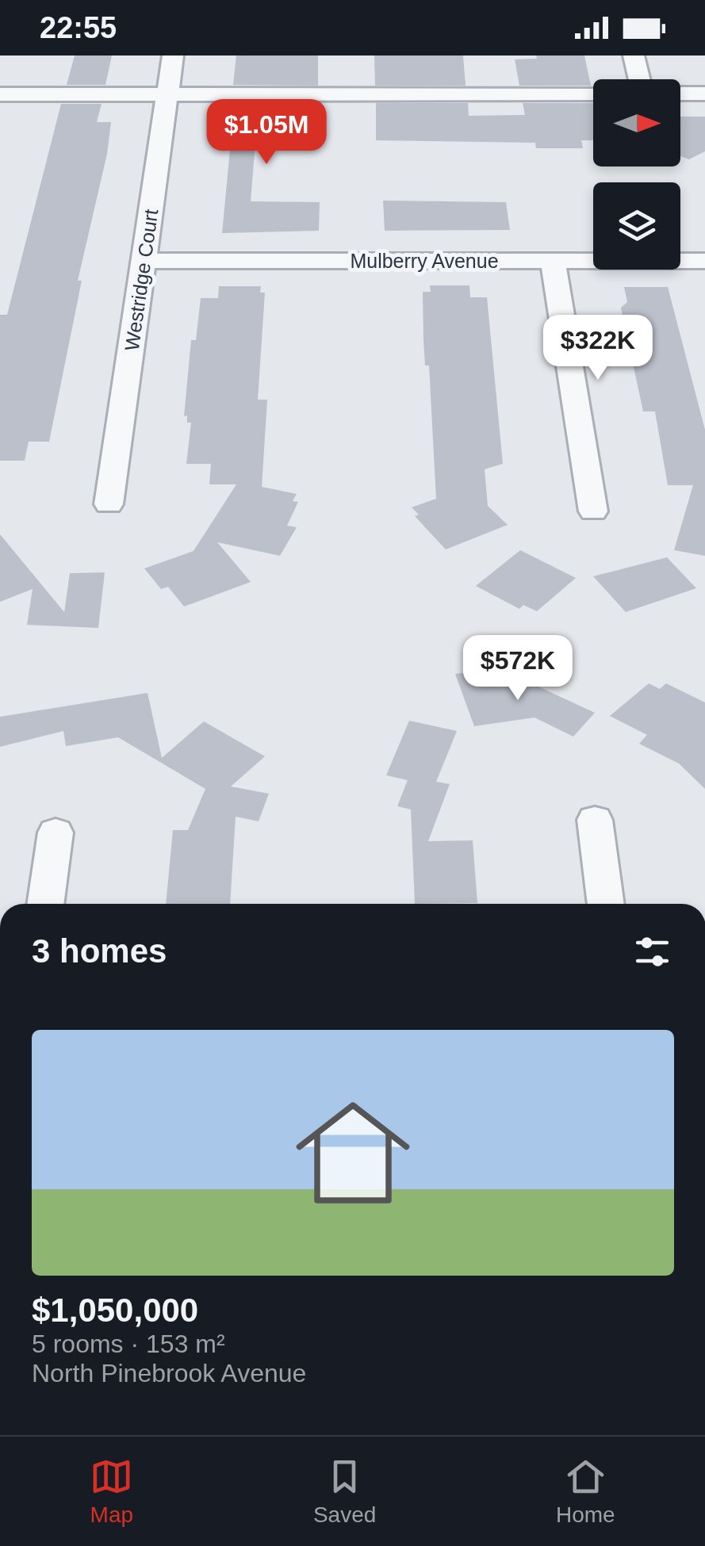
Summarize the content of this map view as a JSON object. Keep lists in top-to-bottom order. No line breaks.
{"streets":{"street":["Mulberry Avenue","Westridge Court"]},"crossings":[["Mulberry Avenue","Westridge Court"]],"north":"right","page":{"status":"22:55","price":["$1.05M","$322K","$572K"],"heading":"3 homes","list":[{"name":"$1,050,000","note":"5 rooms · 153 m² · North Pinebrook Avenue"}],"tabs":["Map","Saved","Home"]}}
